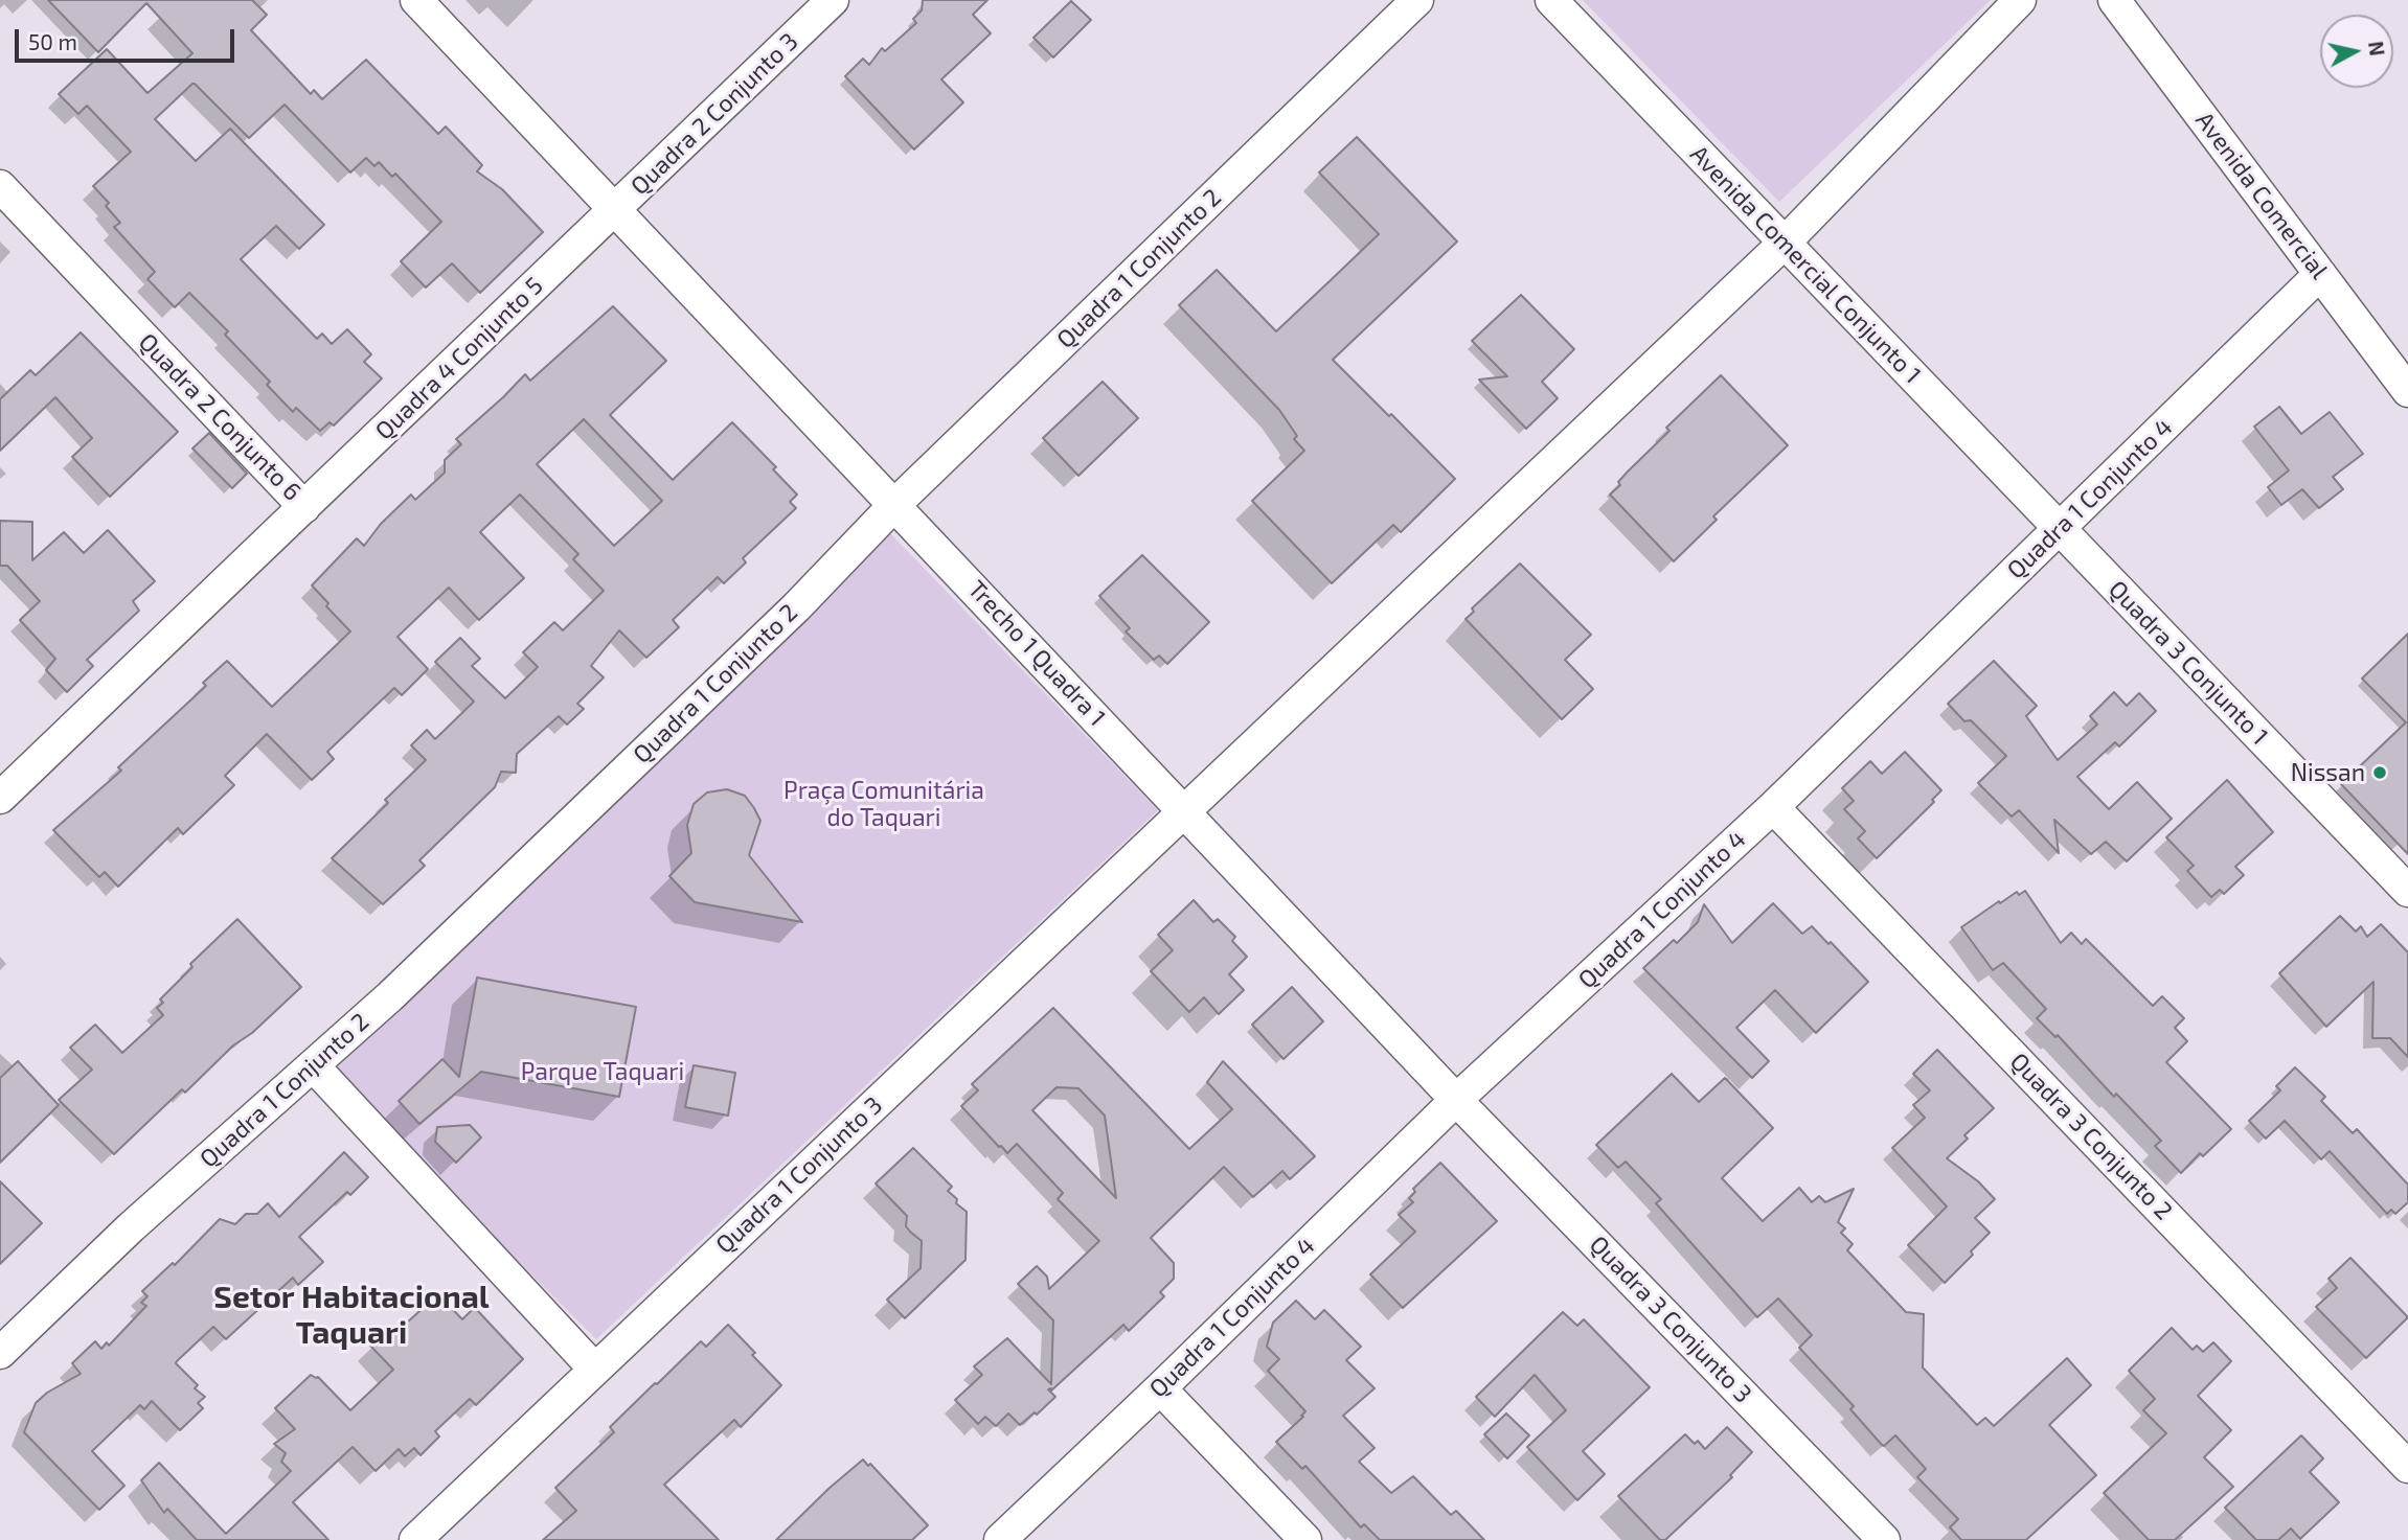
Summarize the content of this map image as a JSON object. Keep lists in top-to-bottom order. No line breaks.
{"streets":{"street":["Quadra 2 Conjunto 3","Avenida Comercial","Avenida Comercial Conjunto 1","Quadra 1 Conjunto 2","Quadra 4 Conjunto 5","Quadra 2 Conjunto 6","Quadra 1 Conjunto 4","Trecho 1 Quadra 1","Quadra 3 Conjunto 1","Quadra 3 Conjunto 2","Quadra 1 Conjunto 3","Quadra 3 Conjunto 3"]},"crossings":[["Quadra 2 Conjunto 3","Quadra 4 Conjunto 5"],["Quadra 2 Conjunto 3","Trecho 1 Quadra 1"],["Avenida Comercial","Quadra 1 Conjunto 4"],["Avenida Comercial Conjunto 1","Quadra 1 Conjunto 4"],["Avenida Comercial Conjunto 1","Quadra 3 Conjunto 1"],["Avenida Comercial Conjunto 1","Quadra 1 Conjunto 3"],["Quadra 1 Conjunto 2","Trecho 1 Quadra 1"],["Quadra 4 Conjunto 5","Quadra 2 Conjunto 6"],["Quadra 4 Conjunto 5","Trecho 1 Quadra 1"],["Quadra 1 Conjunto 4","Trecho 1 Quadra 1"],["Quadra 1 Conjunto 4","Quadra 3 Conjunto 1"],["Quadra 1 Conjunto 4","Quadra 3 Conjunto 2"],["Quadra 1 Conjunto 4","Quadra 3 Conjunto 3"],["Trecho 1 Quadra 1","Quadra 1 Conjunto 3"],["Trecho 1 Quadra 1","Quadra 3 Conjunto 3"]],"districts":["Setor Habitacional Taquari"],"parks":["Praça Comunitária do Taquari","Parque Taquari"],"places":["Nissan"],"scale_bar":"50 m","north":"right"}
